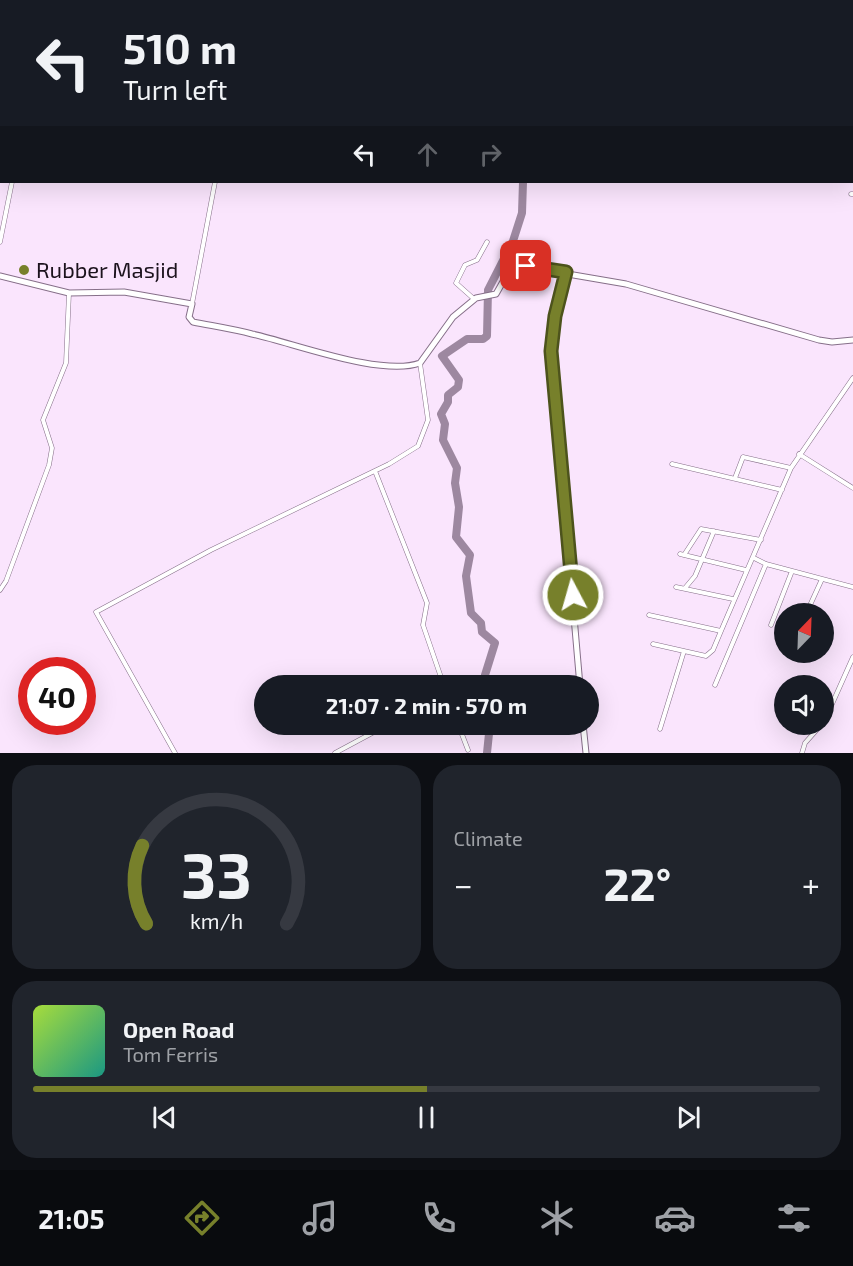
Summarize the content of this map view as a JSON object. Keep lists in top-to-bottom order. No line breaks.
{"places":["Rubber Masjid"],"north":"top right","page":{"turn":["510 m","Turn left"],"limit":"40","trip":"21:07 · 2 min · 570 m","tile":"Climate","heat":["−","22°","+"],"song":["Open Road","Tom Ferris"],"tabs":"21:05","gauge":["33","km/h"]}}
